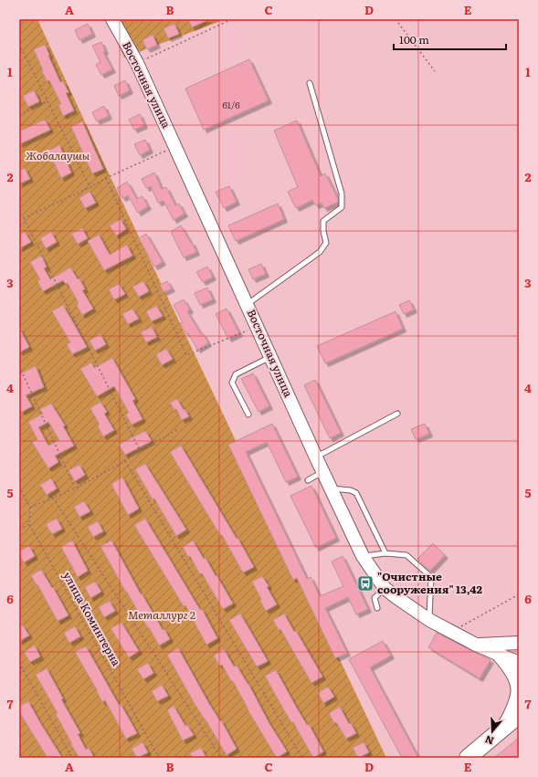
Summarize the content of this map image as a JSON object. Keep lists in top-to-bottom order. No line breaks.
{"streets":{"main road":["Восточная улица"],"path":["улица Коминтерна"]},"parks":["Жобалаушы","Металлург 2"],"places":{"bus stop":["\"Очистные сооружения\" 13,42"]},"house_numbers":["61/6"],"scale_bar":"100 m","north":"bottom","grid":{"columns":["A","B","C","D","E"],"rows":["1","2","3","4","5","6","7"]}}
